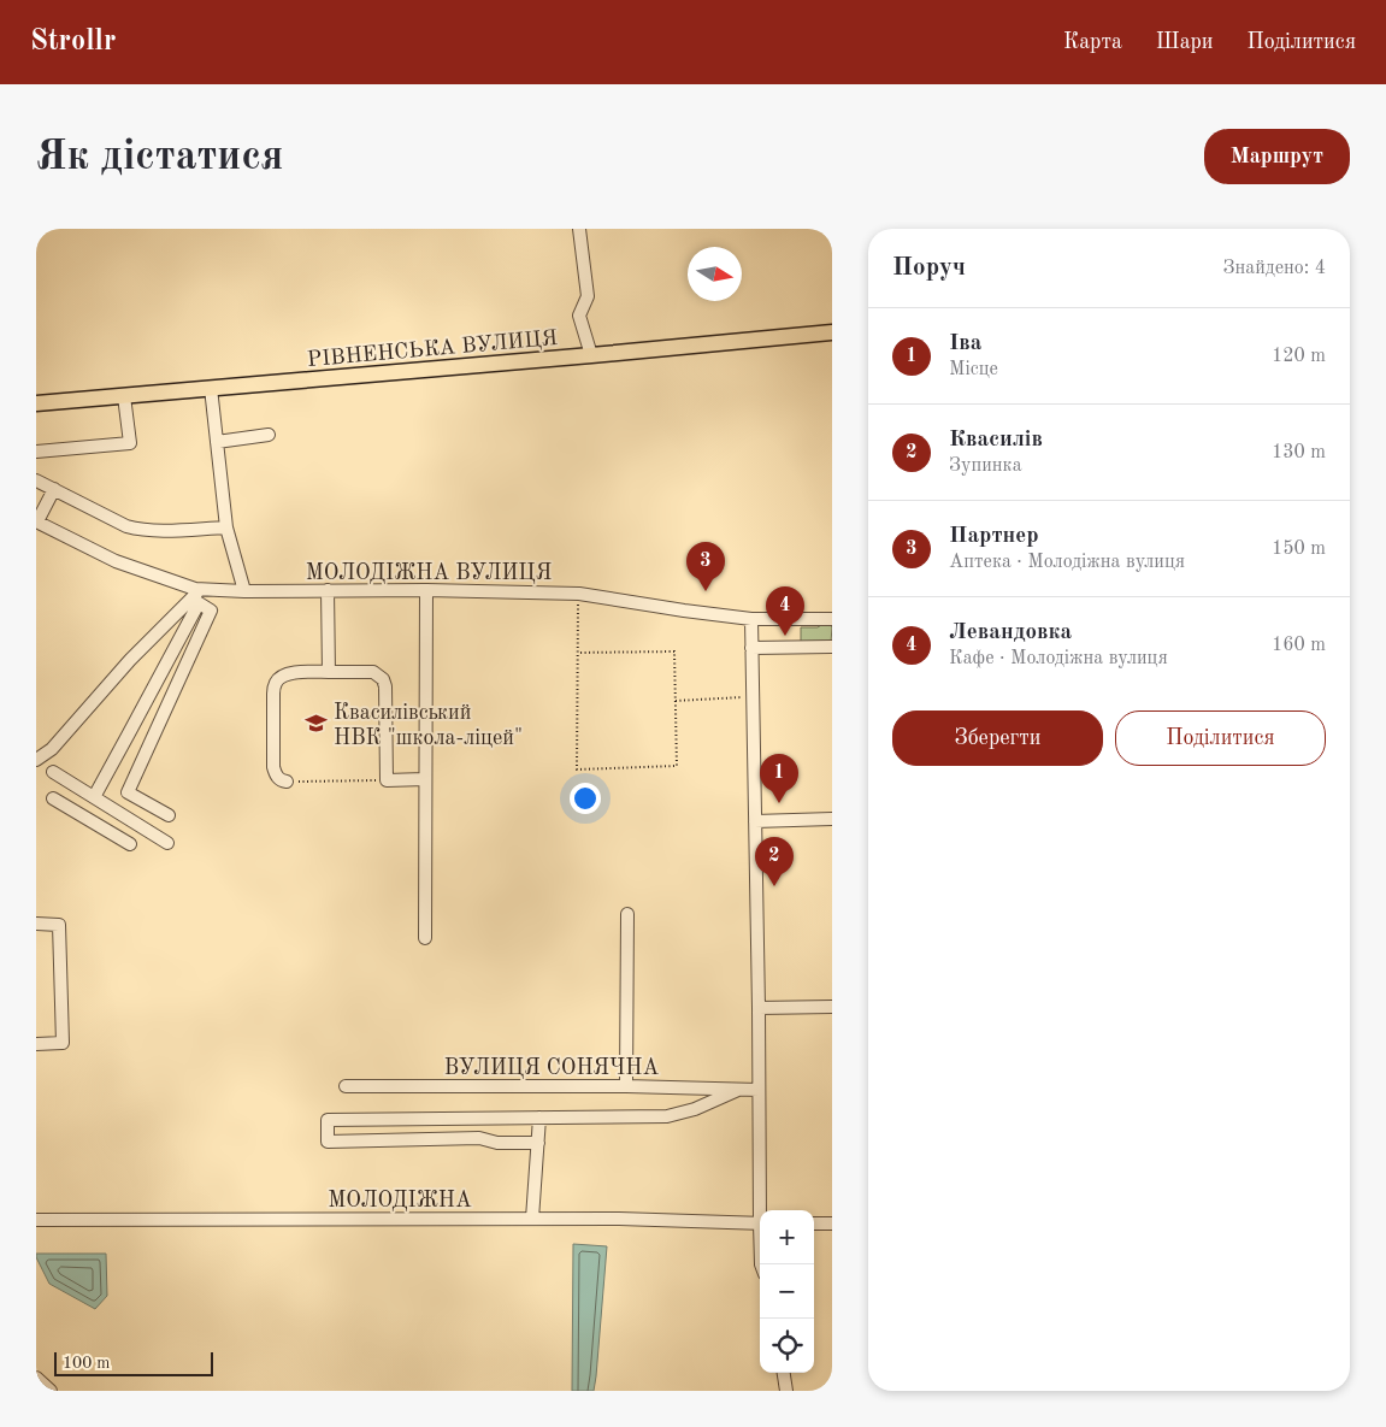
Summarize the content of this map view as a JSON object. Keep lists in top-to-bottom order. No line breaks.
{"streets":{"main road":["РІВНЕНСЬКА ВУЛИЦЯ"],"street":["МОЛОДІЖНА ВУЛИЦЯ","ВУЛИЦЯ СОНЯЧНА","МОЛОДІЖНА"]},"places":{"school or university":["Квасилівський НВК \"школа-ліцей\""]},"scale_bar":"100 m","north":"right","page":{"header":"Strollr","nav":["Карта","Шари","Поділитися"],"buttons":["Маршрут",["Зберегти","Поділитися"]],"title":"Як дістатися","heading":["Поруч","Знайдено: 4"],"list":[{"mark":"1","name":"Іва","note":"Місце","value":"120 m"},{"mark":"2","name":"Квасилів","note":"Зупинка","value":"130 m"},{"mark":"3","name":"Партнер","note":"Аптека · Молодіжна вулиця","value":"150 m"},{"mark":"4","name":"Левандовка","note":"Кафе · Молодіжна вулиця","value":"160 m"}],"pins":["3","4","1","2"],"map_buttons":["+","−"],"scale":"100 m"}}
